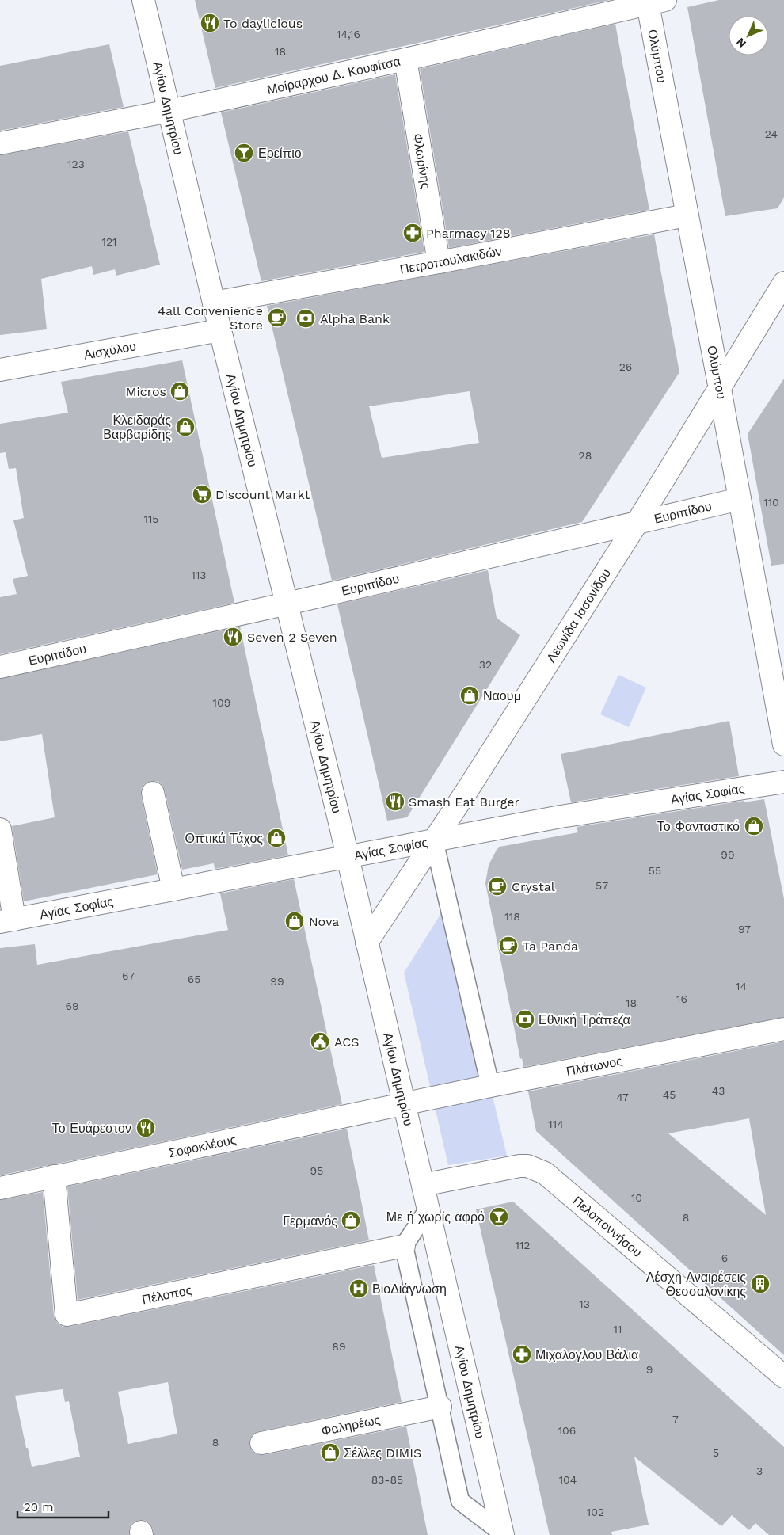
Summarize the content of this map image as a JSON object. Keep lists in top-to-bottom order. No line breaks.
{"streets":{"street":["Ολύμπου","Μοίραρχου Δ. Κουφίτσα","Αγίου Δημητρίου","Φλωρίνης","Πετροπουλακιδών","Αισχύλου","Ευριπίδου","Λεωνίδα Ιασονίδου","Αγίας Σοφίας","Πλάτωνος","Σοφοκλέους","Πελοποννήσου","Πέλοπος","Φαληρέως"]},"crossings":[["Ολύμπου","Μοίραρχου Δ. Κουφίτσα"],["Ολύμπου","Πετροπουλακιδών"],["Ολύμπου","Ευριπίδου"],["Ολύμπου","Λεωνίδα Ιασονίδου"],["Μοίραρχου Δ. Κουφίτσα","Αγίου Δημητρίου"],["Μοίραρχου Δ. Κουφίτσα","Φλωρίνης"],["Αγίου Δημητρίου","Πετροπουλακιδών"],["Αγίου Δημητρίου","Αισχύλου"],["Αγίου Δημητρίου","Ευριπίδου"],["Αγίου Δημητρίου","Λεωνίδα Ιασονίδου"],["Αγίου Δημητρίου","Αγίας Σοφίας"],["Αγίου Δημητρίου","Πλάτωνος"],["Αγίου Δημητρίου","Σοφοκλέους"],["Αγίου Δημητρίου","Πελοποννήσου"],["Φλωρίνης","Πετροπουλακιδών"],["Ευριπίδου","Λεωνίδα Ιασονίδου"],["Λεωνίδα Ιασονίδου","Αγίας Σοφίας"],["Πλάτωνος","Σοφοκλέους"],["Σοφοκλέους","Πέλοπος"]],"places":{"restaurant":["To daylicious","Seven 2 Seven","Smash Eat Burger","Το Ευάρεστον"],"bar":["Ερείπιο","Με ή χωρίς αφρό"],"pharmacy":["Pharmacy 128","Μιχαλογλου Βάλια"],"cafe":["4all Convenience Store","Crystal","Ta Panda"],"bank":["Alpha Bank","Εθνική Τράπεζα"],"shop":["Micros","Κλειδαράς Βαρβαρίδης","Ναουμ","Το Φανταστικό","Οπτικά Τάχος","Nova","Γερμανός","Σέλλες DIMIS"],"supermarket":["Discount Markt"],"public building":["ACS"],"building":["Λέσχη Αναιρέσεις Θεσσαλονίκης"],"hospital":["ΒιοΔιάγνωση"]},"house_numbers":["14,16","18","24","123","121","26","28","110","115","113","32","109","99","55","57","118","97","67","65","99","14","16","18","69","43","45","47","114","95","10","8","112","6","13","11","89","9","7","106","8","5","3","83-85","104","102"],"scale_bar":"20 m","north":"bottom left"}
